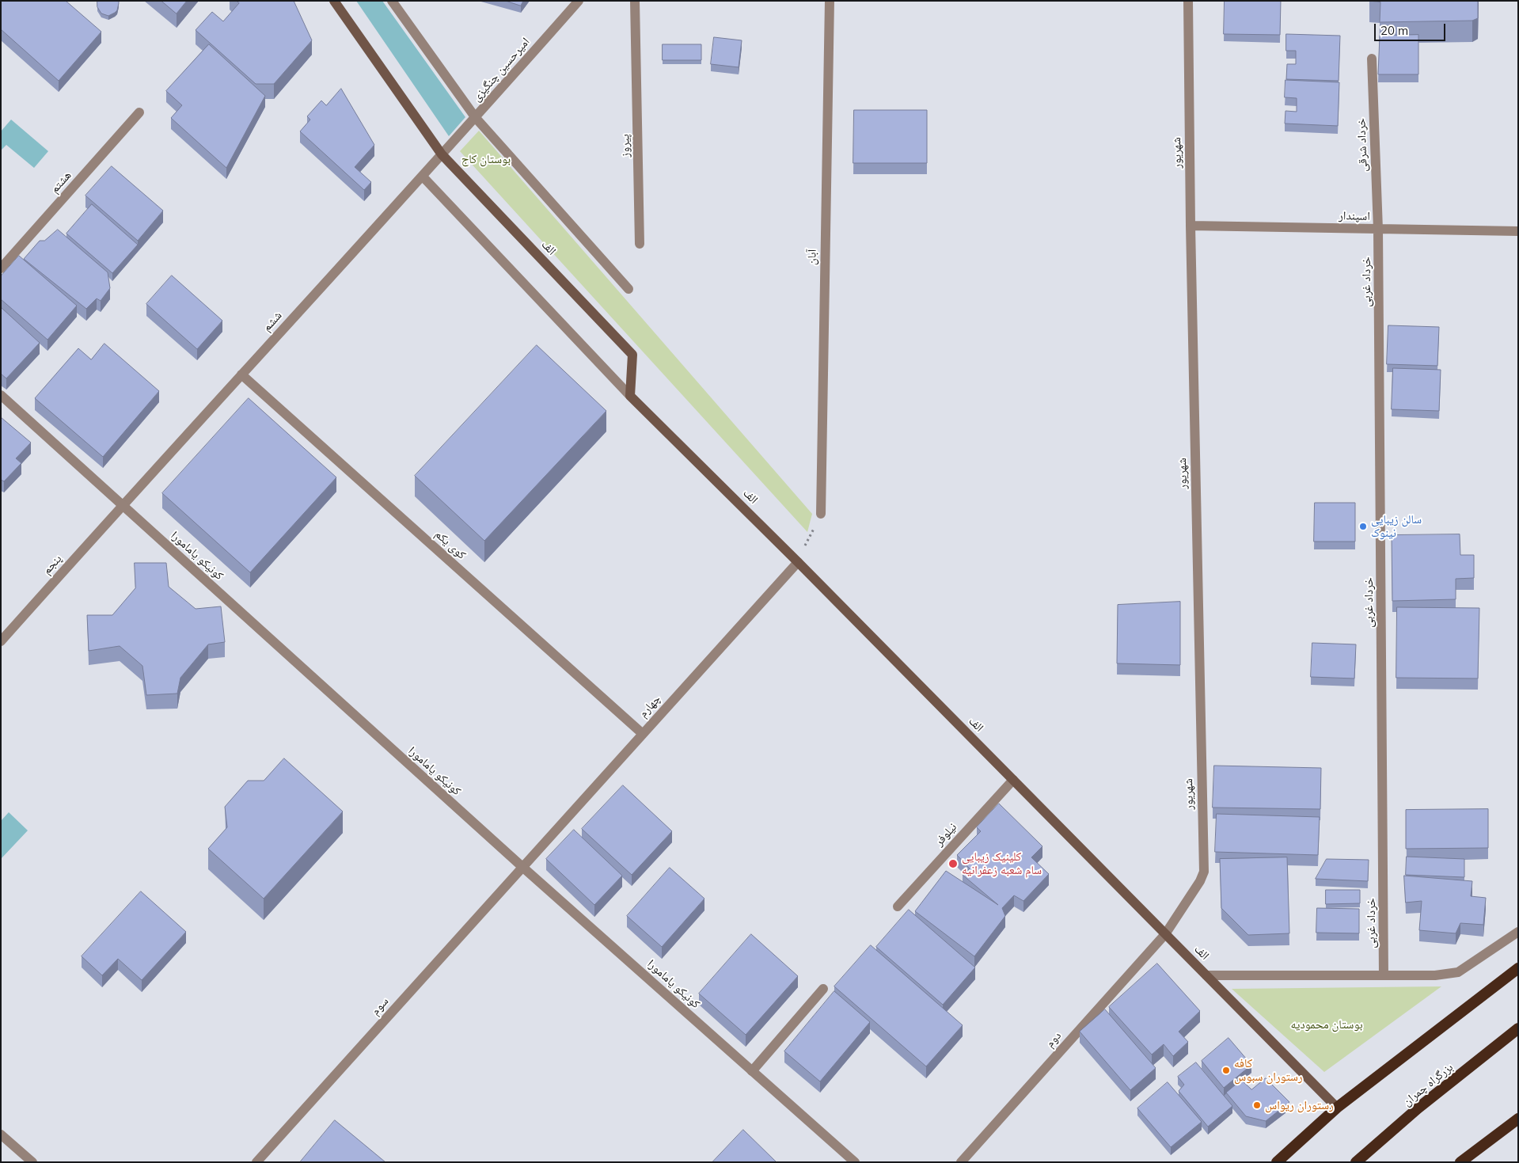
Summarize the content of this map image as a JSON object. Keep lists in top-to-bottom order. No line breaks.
{"streets":{"highway":["بزرگراه چمران"],"main road":["الف"],"street":["امیرحسین چنگیزی","خرداد شرقی","پیروز","شهریور","هشتم","اسپندار","آبان","خرداد غربی","ششم","کوی یکم","کونیکو یامامورا","پنجم","چهارم","نیلوفر","سوم","دوم"]},"crossings":[["امیرحسین چنگیزی","الف"],["امیرحسین چنگیزی","ششم"],["خرداد شرقی","اسپندار"],["خرداد شرقی","خرداد غربی"],["شهریور","اسپندار"],["شهریور","الف"],["شهریور","دوم"],["اسپندار","خرداد غربی"],["الف","خرداد غربی"],["الف","ششم"],["الف","چهارم"],["الف","نیلوفر"],["الف","دوم"],["ششم","کوی یکم"],["ششم","کونیکو یامامورا"],["ششم","پنجم"],["کوی یکم","چهارم"],["کونیکو یامامورا","پنجم"],["کونیکو یامامورا","چهارم"],["کونیکو یامامورا","سوم"],["چهارم","سوم"]],"parks":["بوستان کاج","بوستان محمودیه"],"places":["سالن زیبایی نینوک","کلینیک زیبایی سام شعبه زعفرانیه","کافه رستوران سبوس","رستوران ریواس"],"scale_bar":"20 m"}
